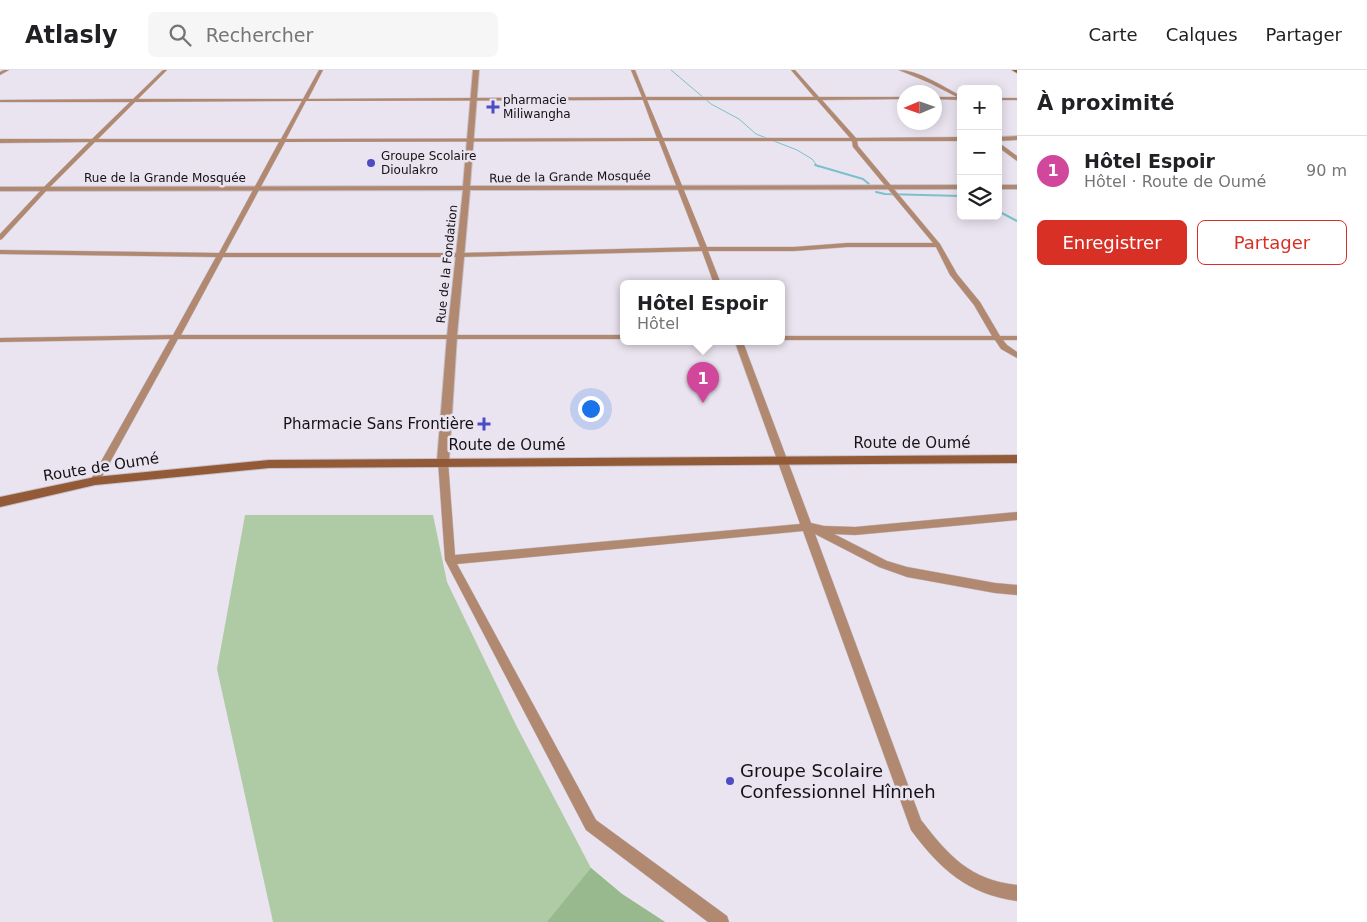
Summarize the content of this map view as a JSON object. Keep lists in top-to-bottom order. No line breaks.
{"streets":{"main road":["Route de Oumé"],"street":["Rue de la Grande Mosquée","Rue de la Fondation"]},"crossings":[["Rue de la Grande Mosquée","Rue de la Fondation"],["Rue de la Fondation","Route de Oumé"]],"places":{"health":["pharmacie Miliwangha","Pharmacie Sans Frontière"],"other":["Groupe Scolaire Dioulakro","Groupe Scolaire Confessionnel Hînneh"]},"north":"left","page":{"header":"Atlasly","search":"Rechercher","nav":["Carte","Calques","Partager"],"heading":"À proximité","map_buttons":["+","−"],"list":[{"mark":"1","name":"Hôtel Espoir","note":"Hôtel · Route de Oumé","value":"90 m"}],"buttons":["Enregistrer","Partager"],"popup":["Hôtel Espoir","Hôtel"],"pins":"1"}}
